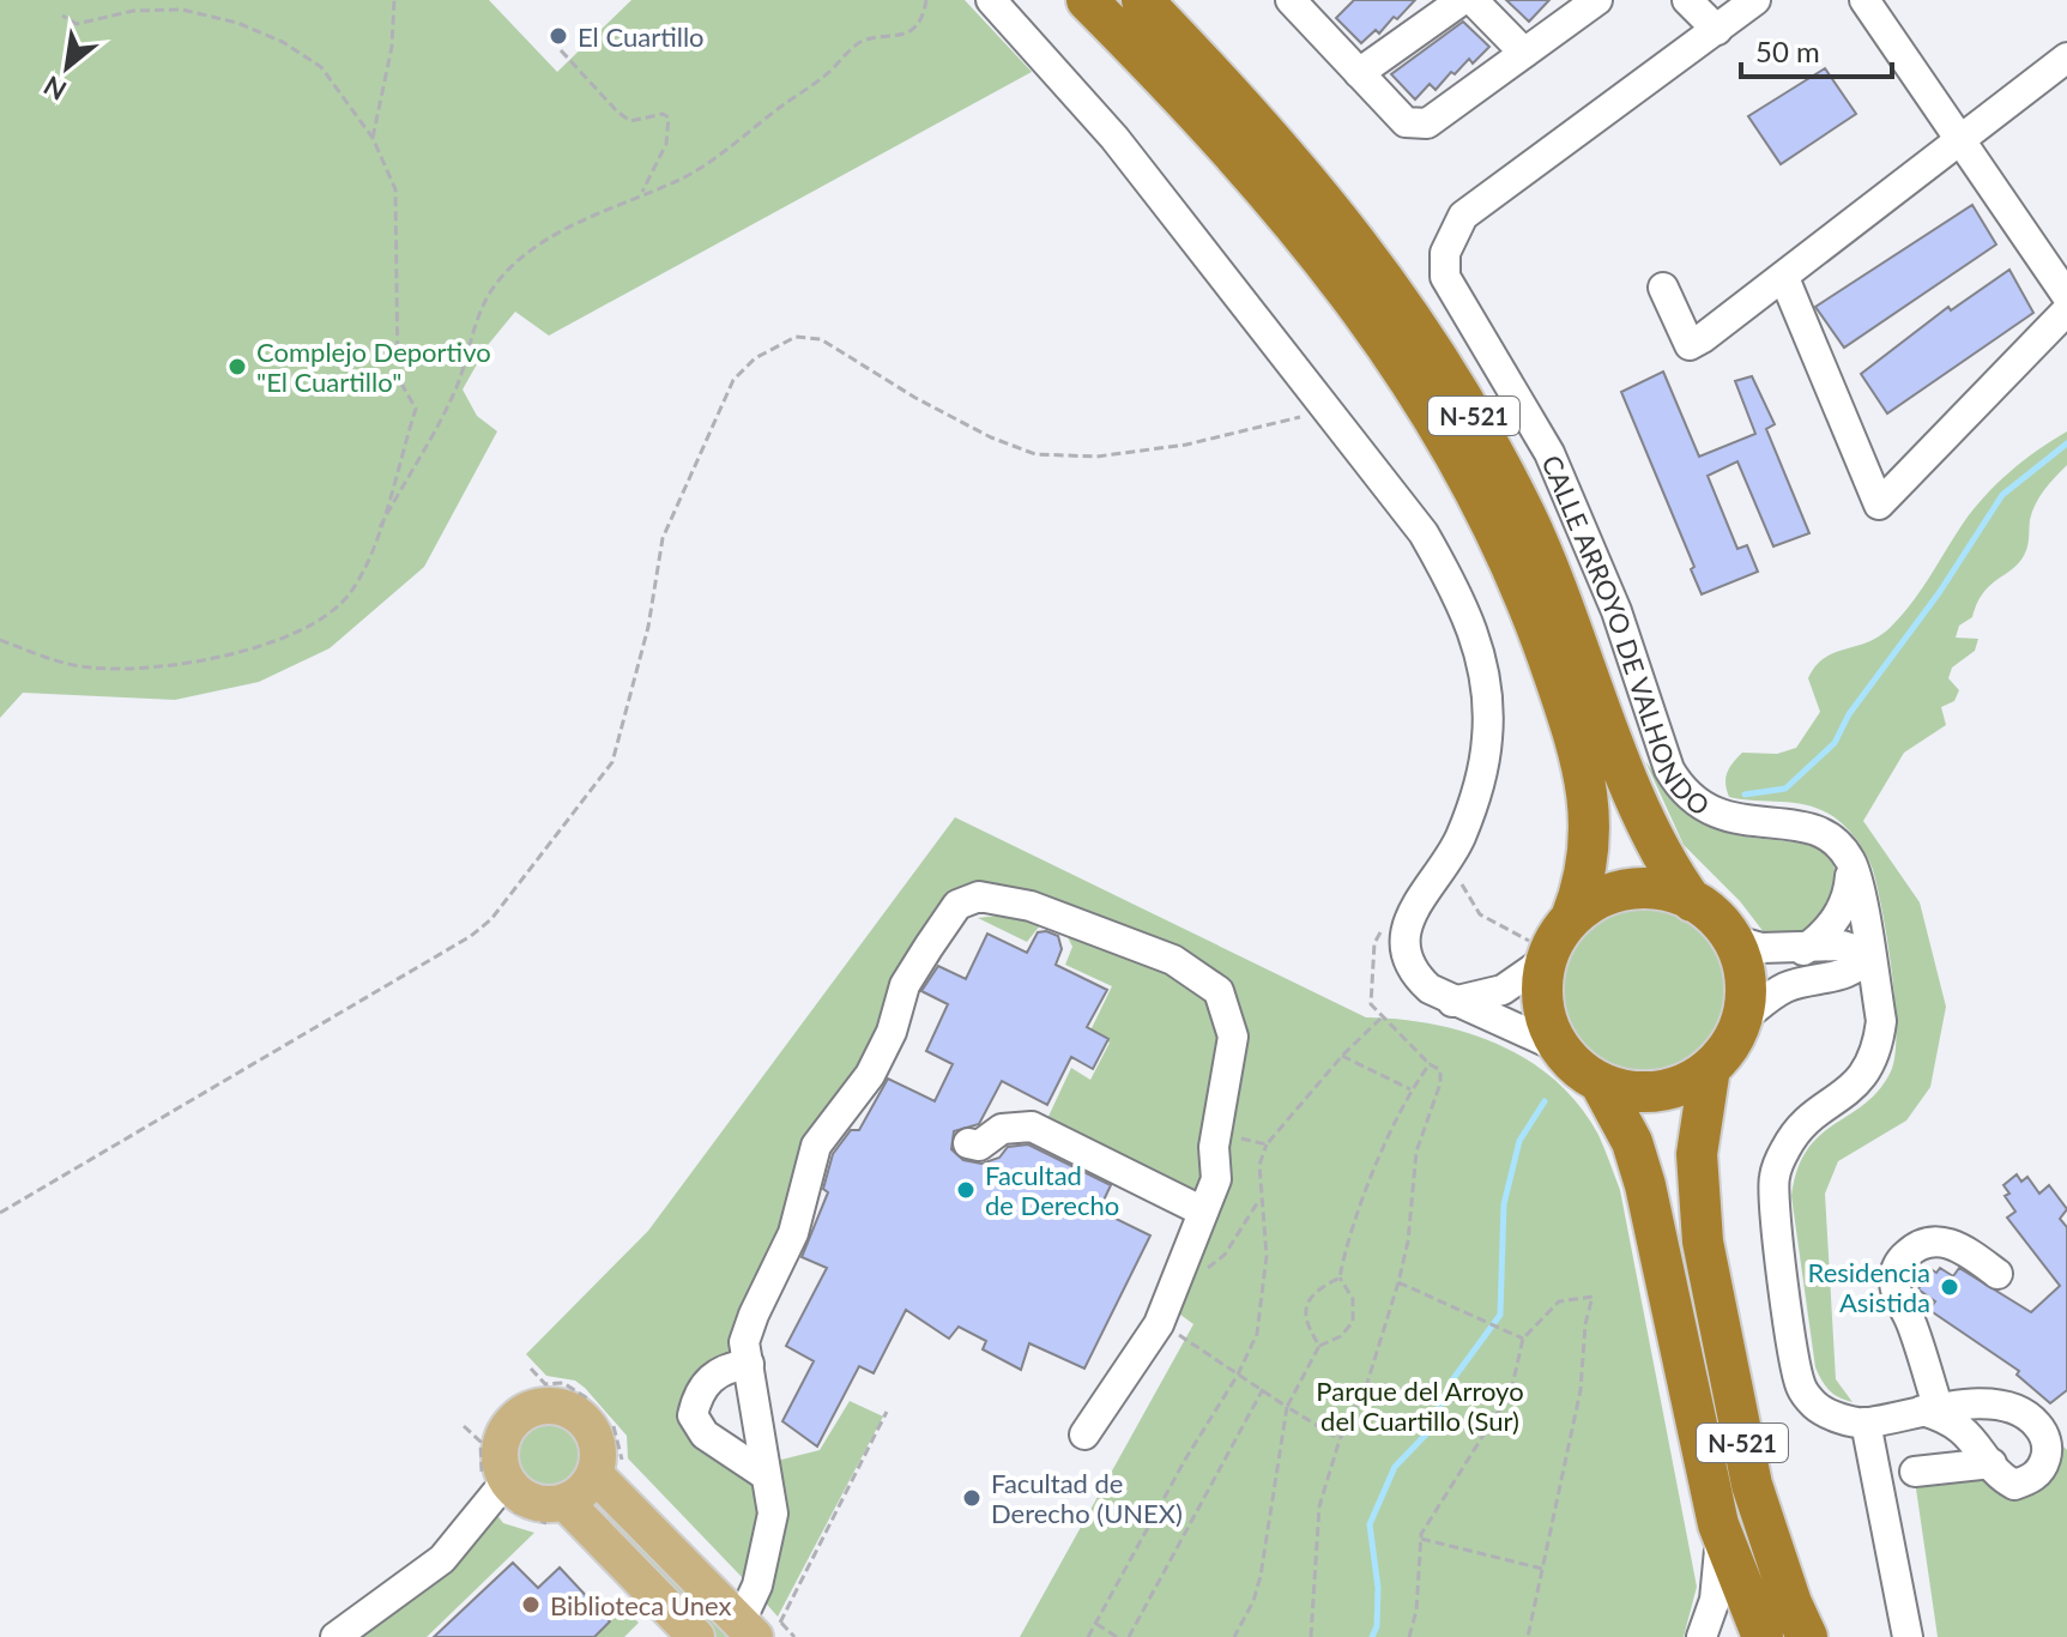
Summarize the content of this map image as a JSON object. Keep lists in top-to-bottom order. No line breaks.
{"streets":{"highway":["N-521"],"street":["CALLE ARROYO DE VALHONDO"]},"parks":["Parque del Arroyo del Cuartillo (Sur)"],"places":["El Cuartillo","Complejo Deportivo \"El Cuartillo\"","Facultad de Derecho","Residencia Asistida","Facultad de Derecho (UNEX)","Biblioteca Unex"],"scale_bar":"50 m","north":"bottom left"}
